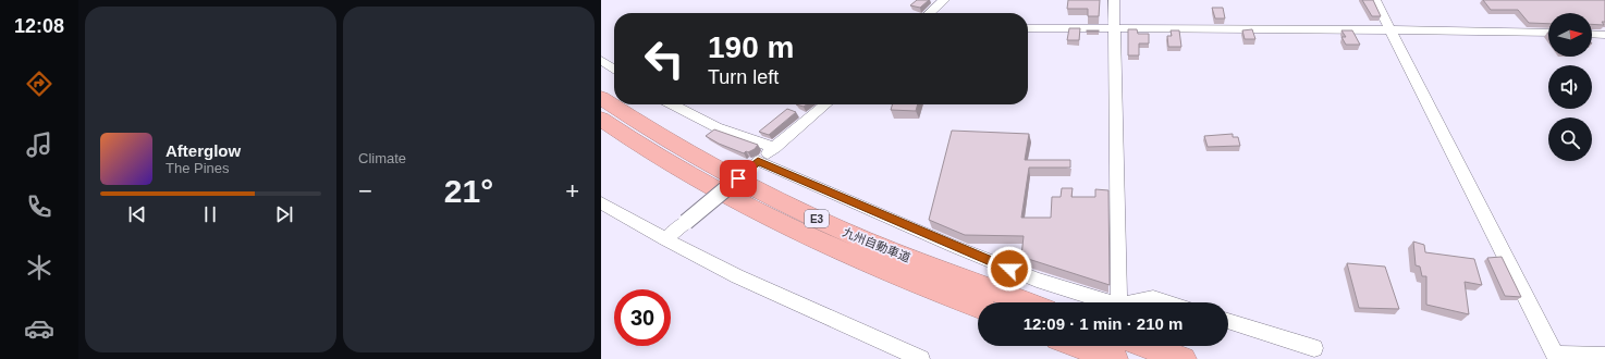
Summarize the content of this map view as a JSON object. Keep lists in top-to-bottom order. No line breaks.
{"streets":{"highway":["E3","九州自動車道"]},"north":"right","page":{"tabs":"12:08","tile":"Climate","turn":["190 m","Turn left"],"song":["Afterglow","The Pines"],"heat":["−","21°","+"],"limit":"30","trip":"12:09 · 1 min · 210 m"}}
